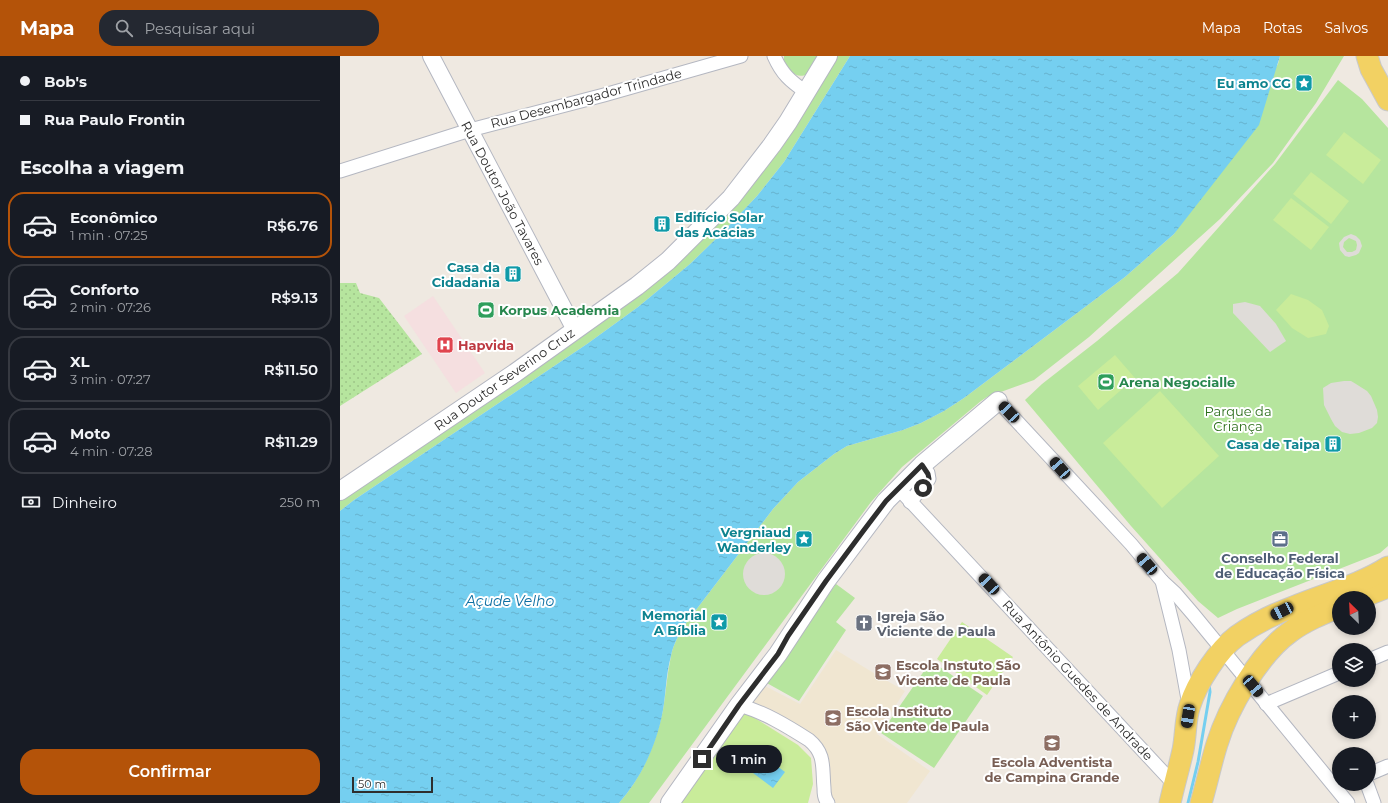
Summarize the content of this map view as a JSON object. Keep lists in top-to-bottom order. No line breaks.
{"streets":{"main road":["Rua Doutor Severino Cruz"],"street":["Rua Desembargador Trindade","Rua Doutor João Tavares","Rua Antônio Guedes de Andrade"]},"crossings":[["Rua Desembargador Trindade","Rua Doutor João Tavares"],["Rua Doutor João Tavares","Rua Doutor Severino Cruz"]],"water":["Açude Velho"],"parks":["Parque da Criança"],"places":{"place":["Eu amo CG","Vergniaud Wanderley","Memorial A Bíblia"],"building":["Edifício Solar das Acácias","Casa da Cidadania","Casa de Taipa"],"sports":["Korpus Academia","Arena Negocialle"],"hospital":["Hapvida"],"office":["Conselho Federal de Educação Física"],"church":["Igreja São Viciente de Paula"],"school or university":["Escola Instuto São Vicente de Paula","Escola Instituto São Vicente de Paula","Escola Adventista de Campina Grande"]},"scale_bar":"50 m","north":"top left","page":{"header":"Mapa","search":"Pesquisar aqui","nav":["Mapa","Rotas","Salvos"],"banner":["Bob's","Rua Paulo Frontin"],"heading":"Escolha a viagem","list":[{"name":"Econômico","note":"1 min · 07:25","value":"R$6.76"},{"name":"Conforto","note":"2 min · 07:26","value":"R$9.13"},{"name":"XL","note":"3 min · 07:27","value":"R$11.50"},{"name":"Moto","note":"4 min · 07:28","value":"R$11.29"}],"pay":["Dinheiro","250 m"],"map_buttons":["+","−"],"buttons":"Confirmar","bubble":"1 min","scale":"50 m"}}
